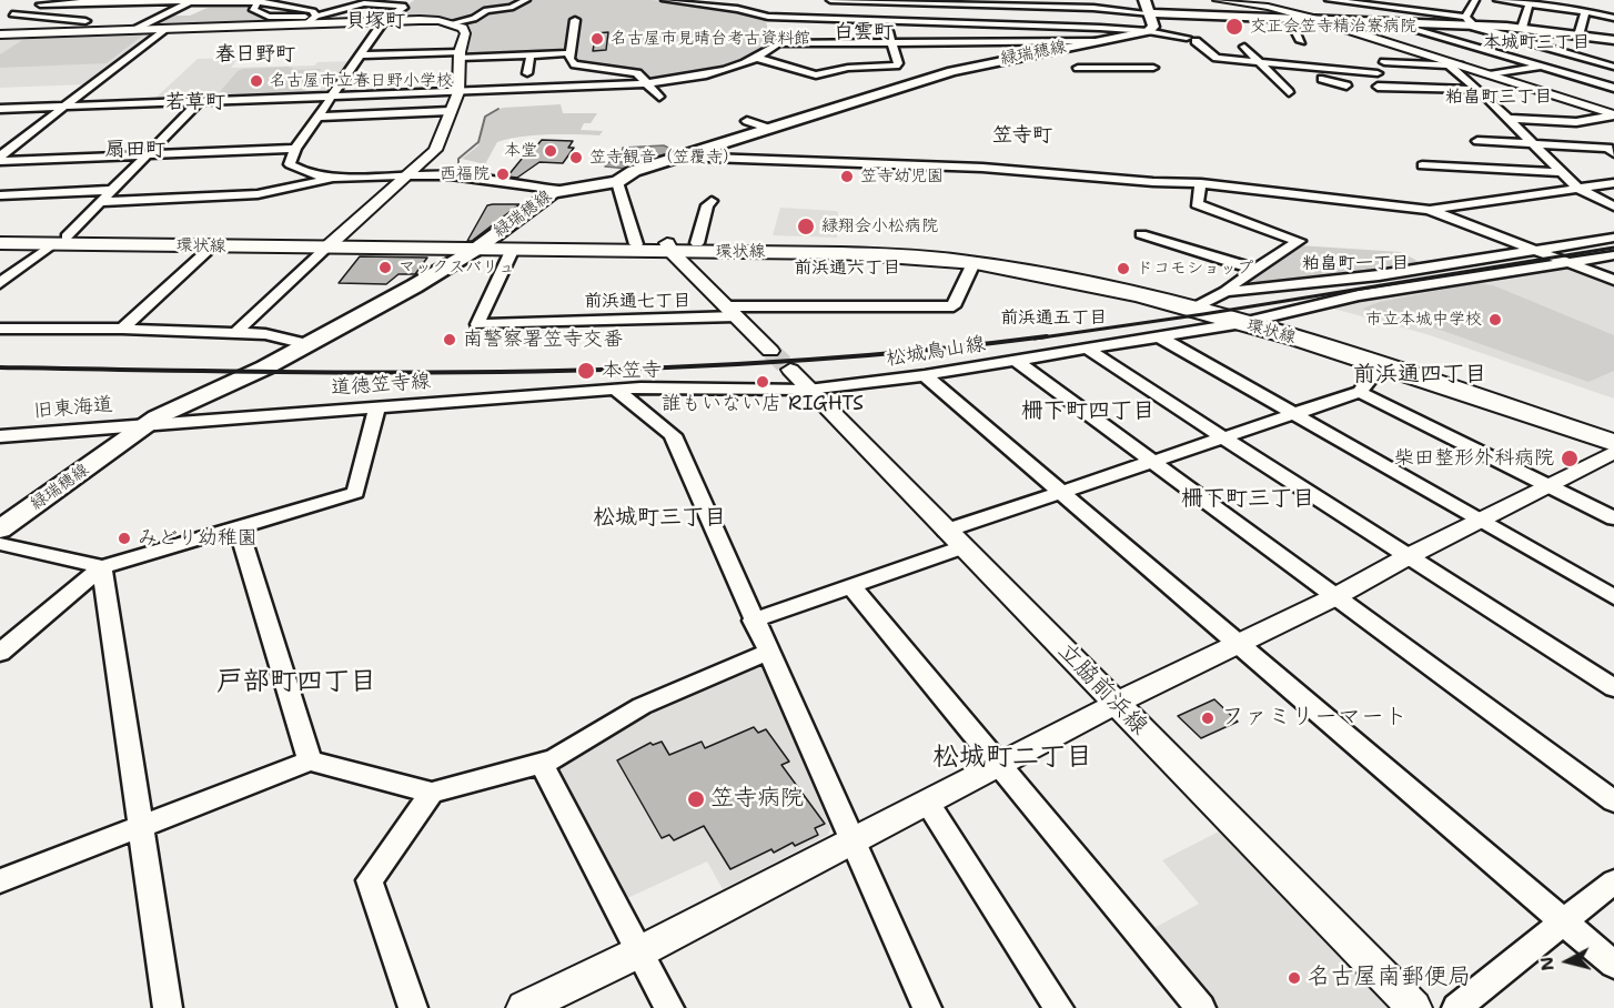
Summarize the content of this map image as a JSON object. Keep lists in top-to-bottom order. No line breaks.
{"streets":{"main road":["緑瑞穂線","環状線"],"street":["松城鳥山線","道徳笠寺線","旧東海道","立脇前浜線"]},"crossings":[["緑瑞穂線","環状線"],["緑瑞穂線","道徳笠寺線"],["緑瑞穂線","旧東海道"],["環状線","松城鳥山線"],["松城鳥山線","道徳笠寺線"],["松城鳥山線","立脇前浜線"],["道徳笠寺線","旧東海道"]],"districts":["貝塚町","白雲町","本城町三丁目","春日野町","粕畠町三丁目","若草町","笠寺町","扇田町","粕畠町一丁目","前浜通六丁目","前浜通七丁目","前浜通五丁目","前浜通四丁目","柵下町四丁目","柵下町三丁目","松城町三丁目","戸部町四丁目","松城町二丁目"],"places":["交正会笠寺精治寮病院","名古屋市見晴台考古資料館","名古屋市立春日野小学校","本堂","笠寺観音（笠覆寺）","西福院","笠寺幼児園","緑翔会小松病院","マックスバリュ","ドコモショップ","市立本城中学校","南警察署笠寺交番","本笠寺","誰もいない店 RIGHTS","柴田整形外科病院","みどり幼稚園","ファミリーマート","笠寺病院","名古屋南郵便局"],"north":"left"}
